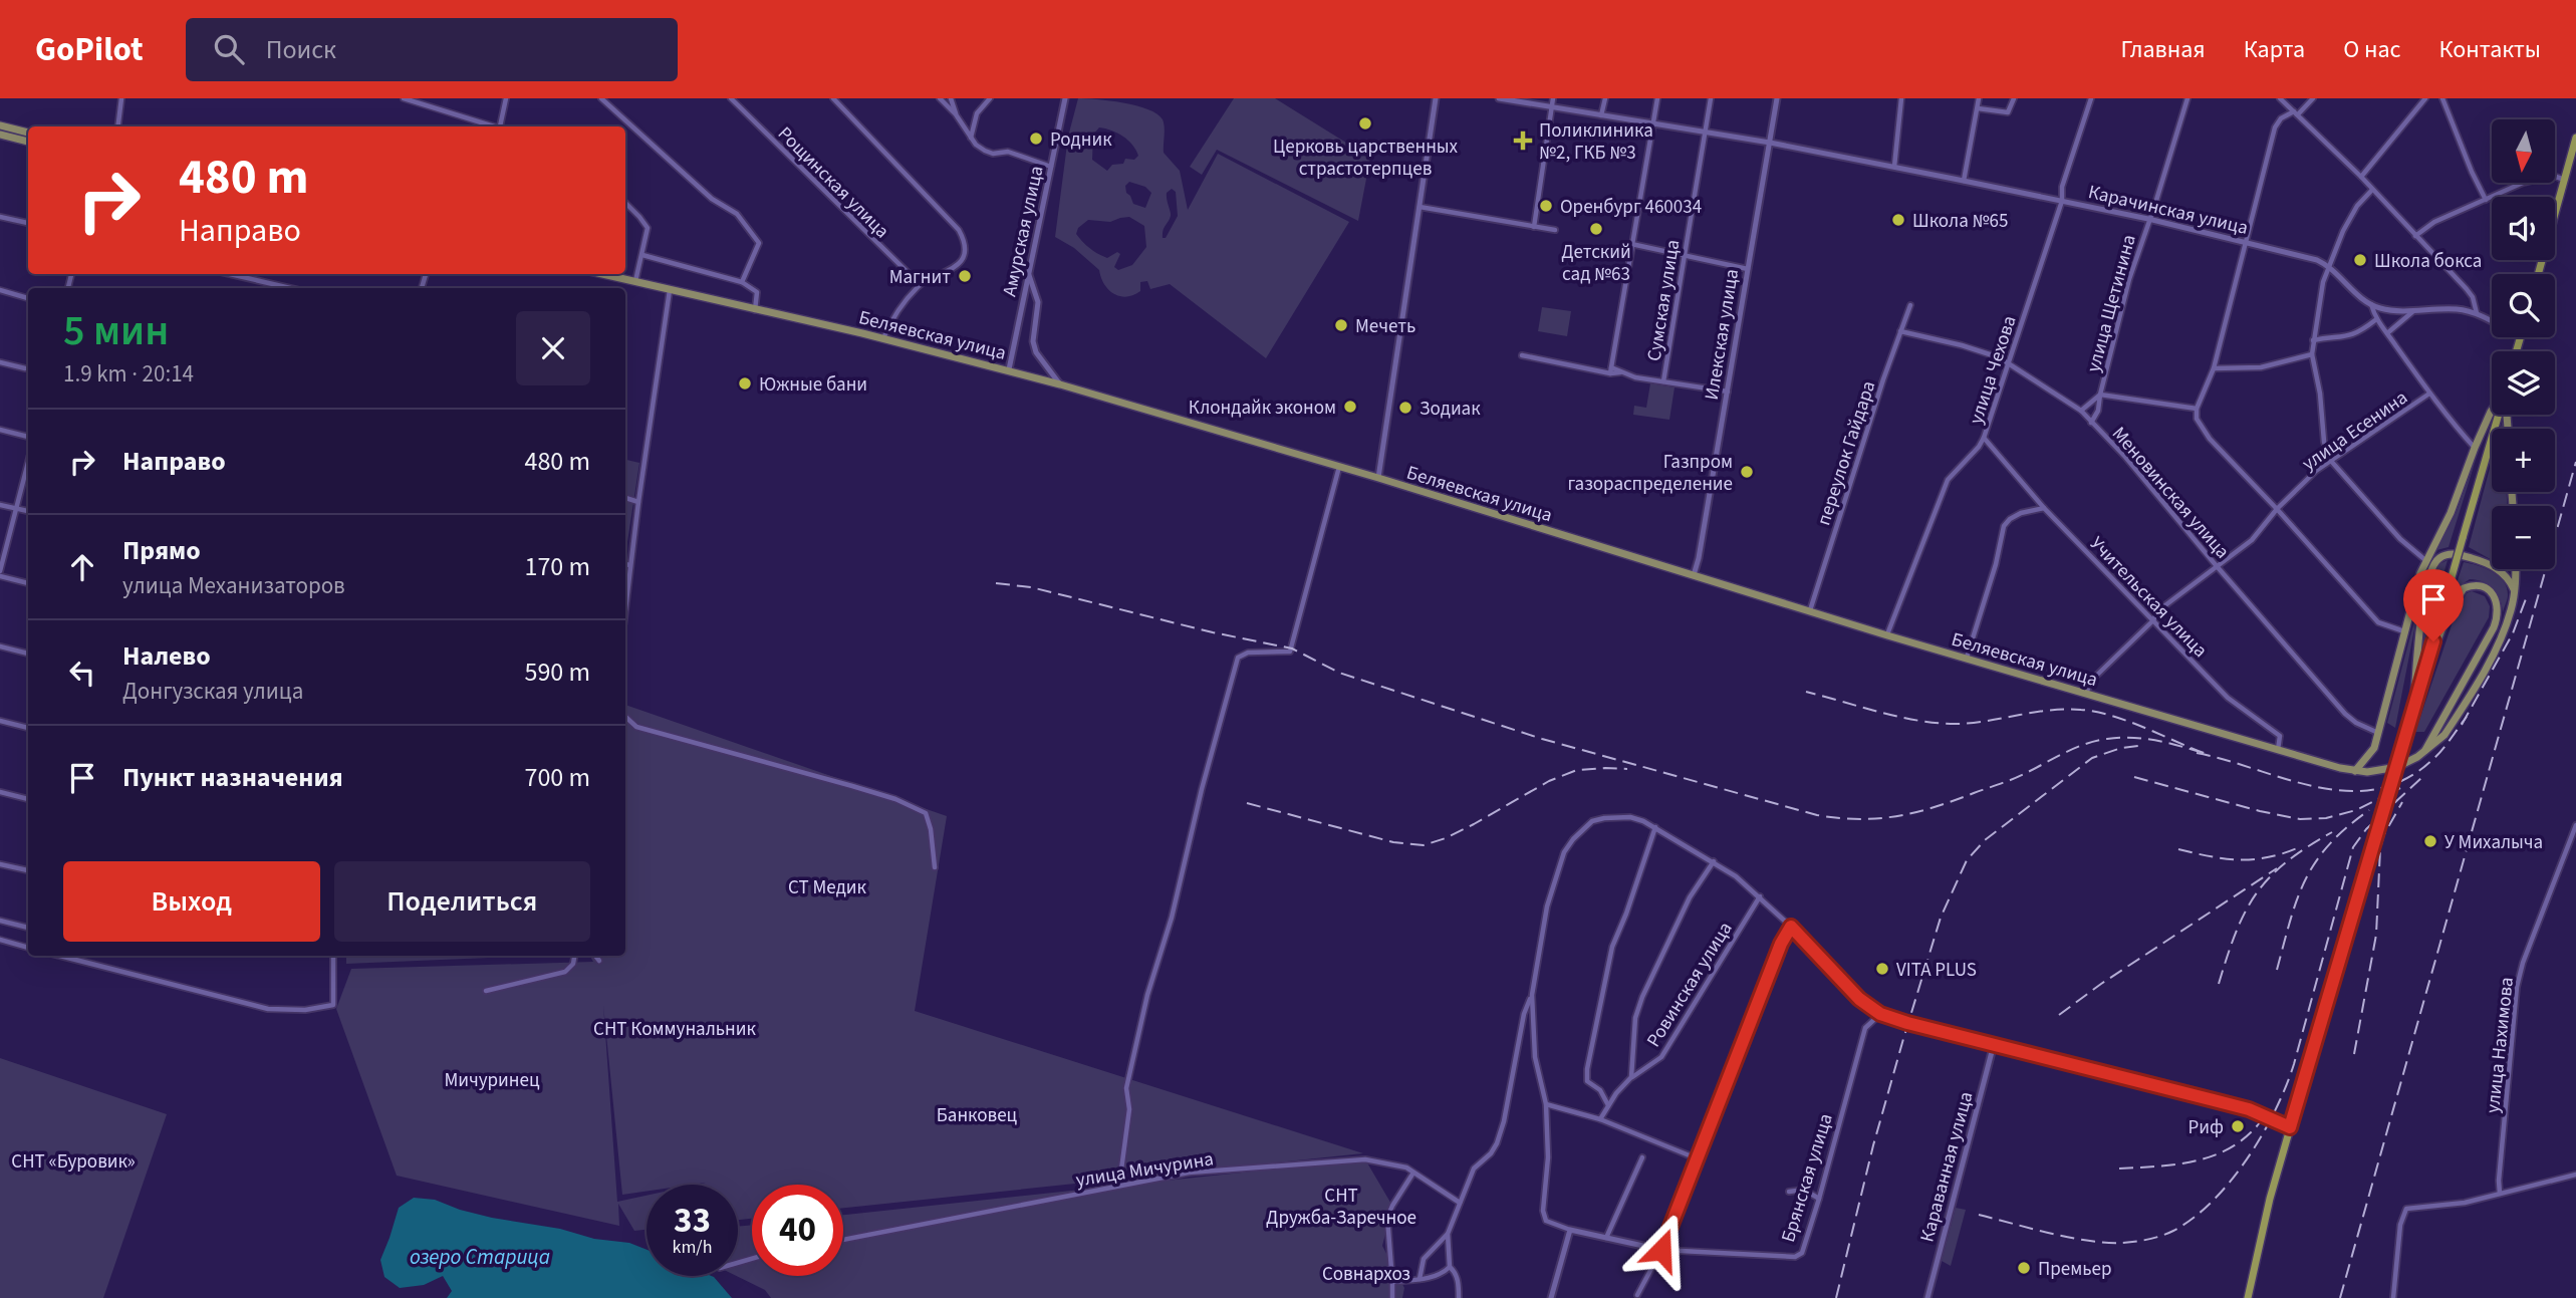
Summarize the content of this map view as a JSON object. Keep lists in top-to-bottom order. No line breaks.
{"streets":{"main road":["Беляевская улица"],"street":["Рощинская улица","Карачинская улица","Амурская улица","Сумская улица","улица Щетинина","Илекская улица","улица Чехова","улица Есенина","переулок Гайдара","Меновинская улица","Учительская улица","Ровинская улица","улица Нахимова","Караванная улица","улица Мичурина","Брянская улица"]},"crossings":[["Карачинская улица","Сумская улица"],["Карачинская улица","улица Щетинина"],["Карачинская улица","Илекская улица"],["Карачинская улица","улица Чехова"],["Амурская улица","Беляевская улица"],["улица Щетинина","Меновинская улица"],["Беляевская улица","Илекская улица"],["Беляевская улица","улица Чехова"],["Беляевская улица","улица Есенина"],["Беляевская улица","переулок Гайдара"],["Беляевская улица","Учительская улица"],["улица Чехова","Меновинская улица"],["улица Чехова","Учительская улица"],["улица Есенина","Меновинская улица"],["улица Есенина","Учительская улица"],["переулок Гайдара","Меновинская улица"]],"water":["озеро Старица"],"parks":["СТ Медик","СНТ Коммунальник","Мичуринец","Банковец","СНТ «Буровик»","СНТ Дружба-Заречное","Совнархоз"],"places":{"other":["Церковь царственных страстотерпцев","Родник","Оренбург 460034","Школа №65","Детский сад №63","Школа бокса","Магнит","Мечеть","Южные бани","Клондайк эконом","Зодиак","Газпром газораспределение","У Михалыча","VITA PLUS","Риф","Премьер"],"health":["Поликлиника №2, ГКБ №3"]},"north":"bottom","page":{"header":"GoPilot","search":"Поиск","nav":["Главная","Карта","О нас","Контакты"],"map_buttons":["+","−"],"turn":["480 m","Направо"],"heading":["5 мин","1.9 km · 20:14"],"list":[{"name":"Направо","value":"480 m"},{"name":"Прямо","note":"улица Механизаторов","value":"170 m"},{"name":"Налево","note":"Донгузская улица","value":"590 m"},{"name":"Пункт назначения","value":"700 m"}],"buttons":["Выход","Поделиться"],"speed":"33 km/h","limit":"40"}}
